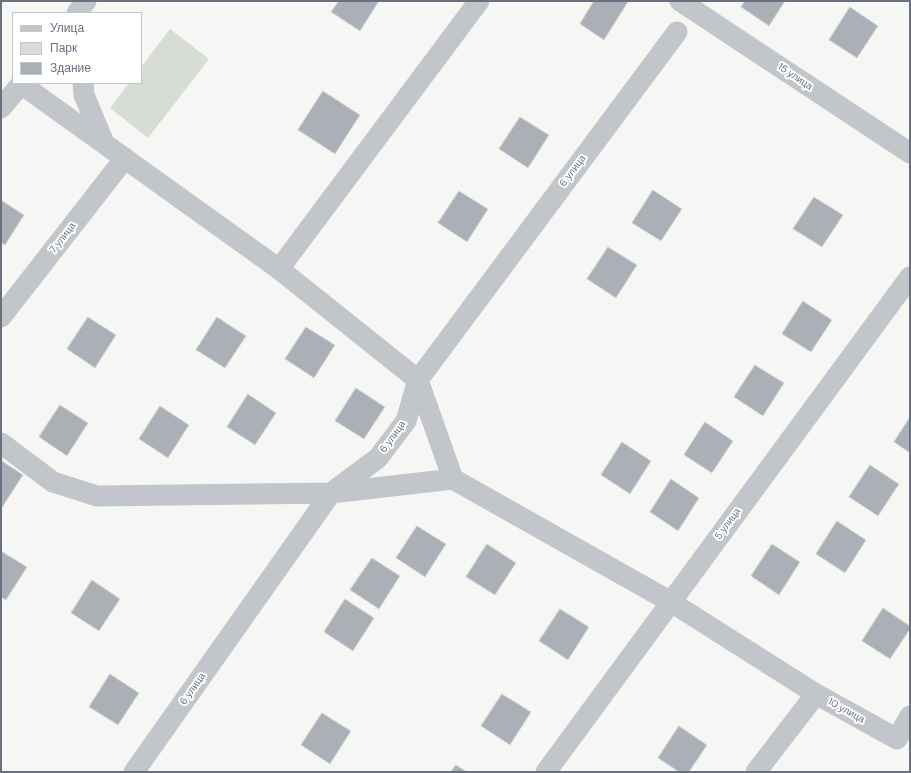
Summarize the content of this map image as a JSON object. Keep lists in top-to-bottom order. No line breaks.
{"streets":{"street":["15 улица","6 улица","7 улица","5 улица","10 улица"]},"legend":["Улица","Парк","Здание"]}
